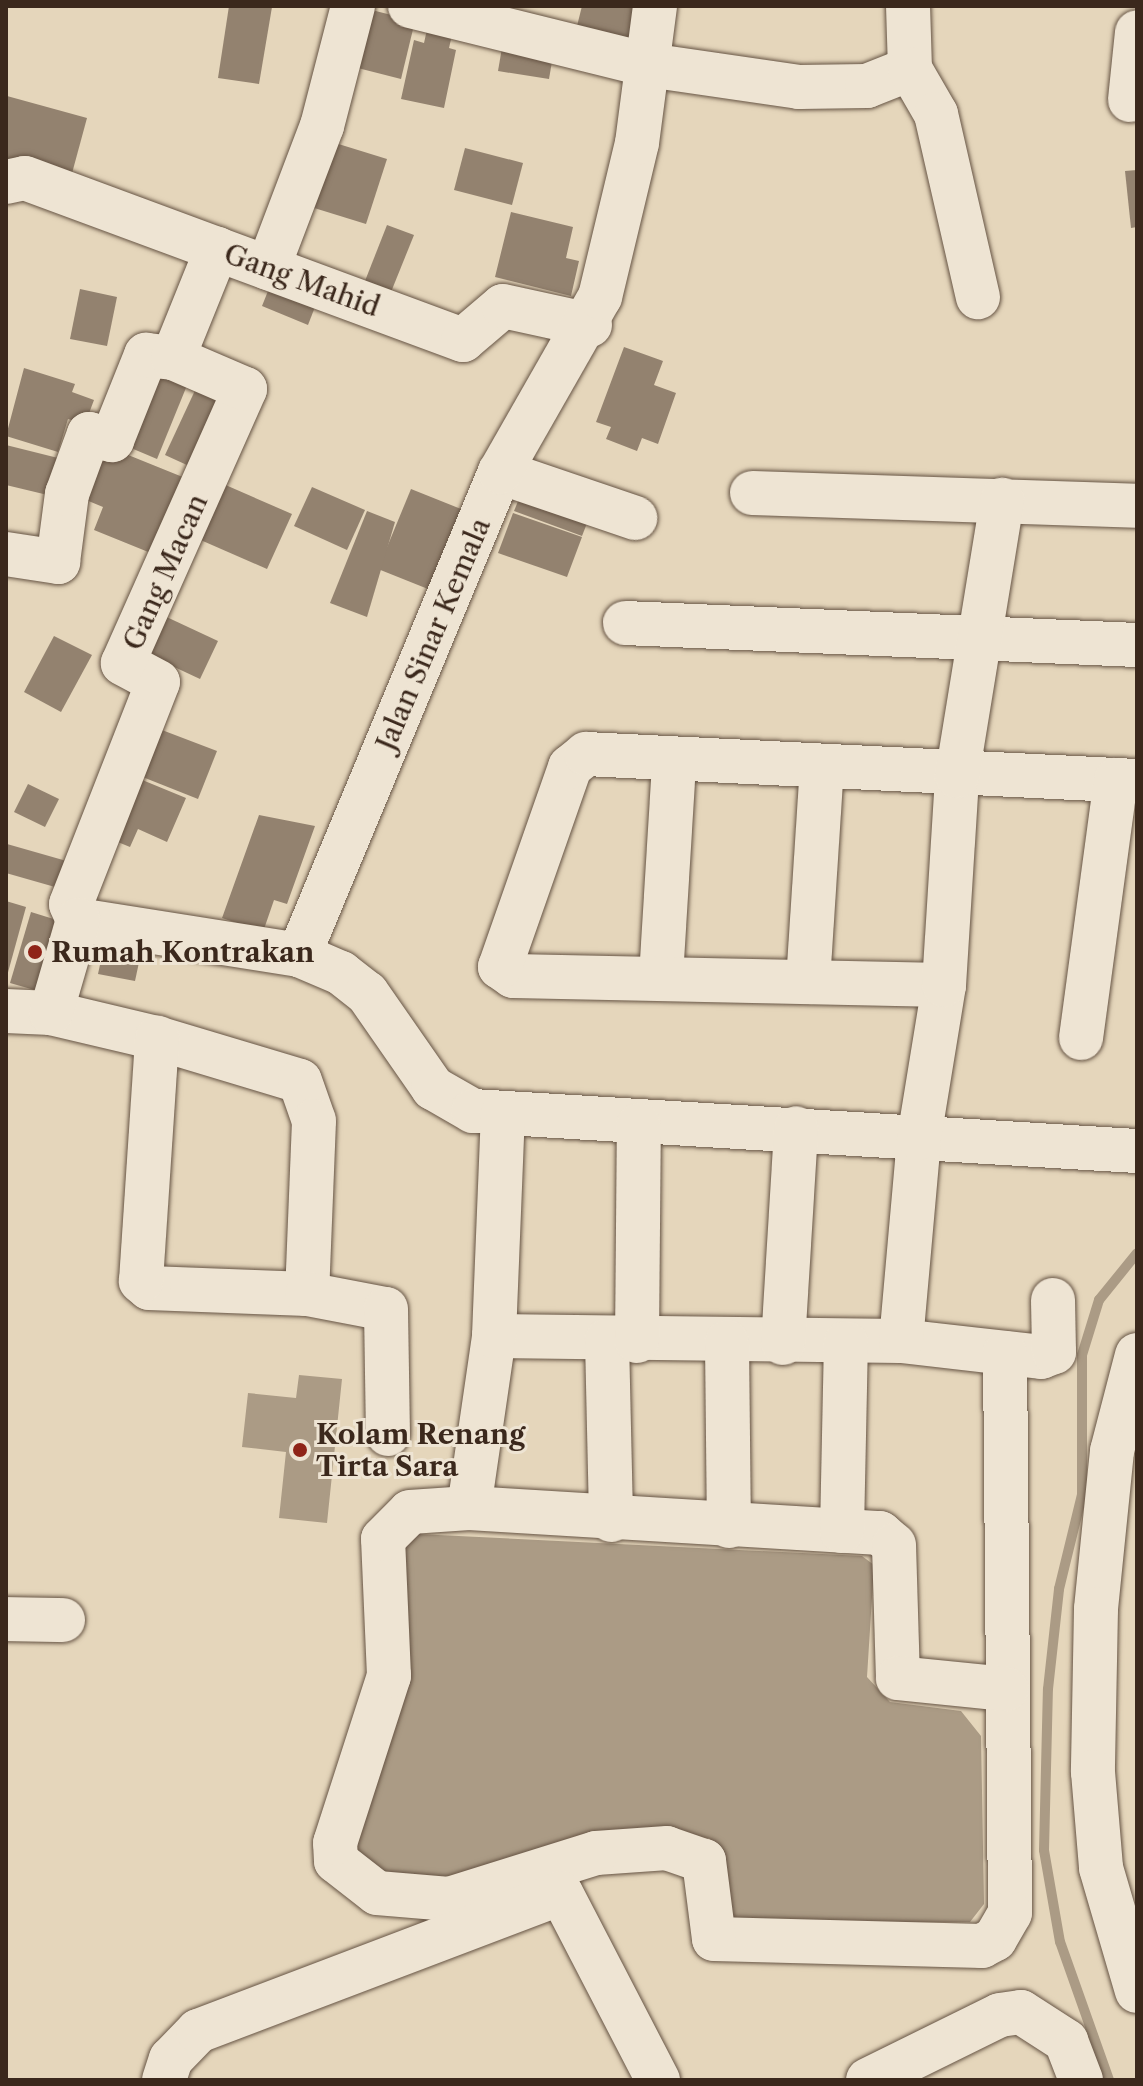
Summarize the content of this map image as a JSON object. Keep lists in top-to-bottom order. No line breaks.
{"streets":{"street":["Gang Mahid","Gang Macan","Jalan Sinar Kemala"]},"crossings":[["Gang Mahid","Jalan Sinar Kemala"]],"places":["Rumah Kontrakan","Kolam Renang Tirta Sara"]}
